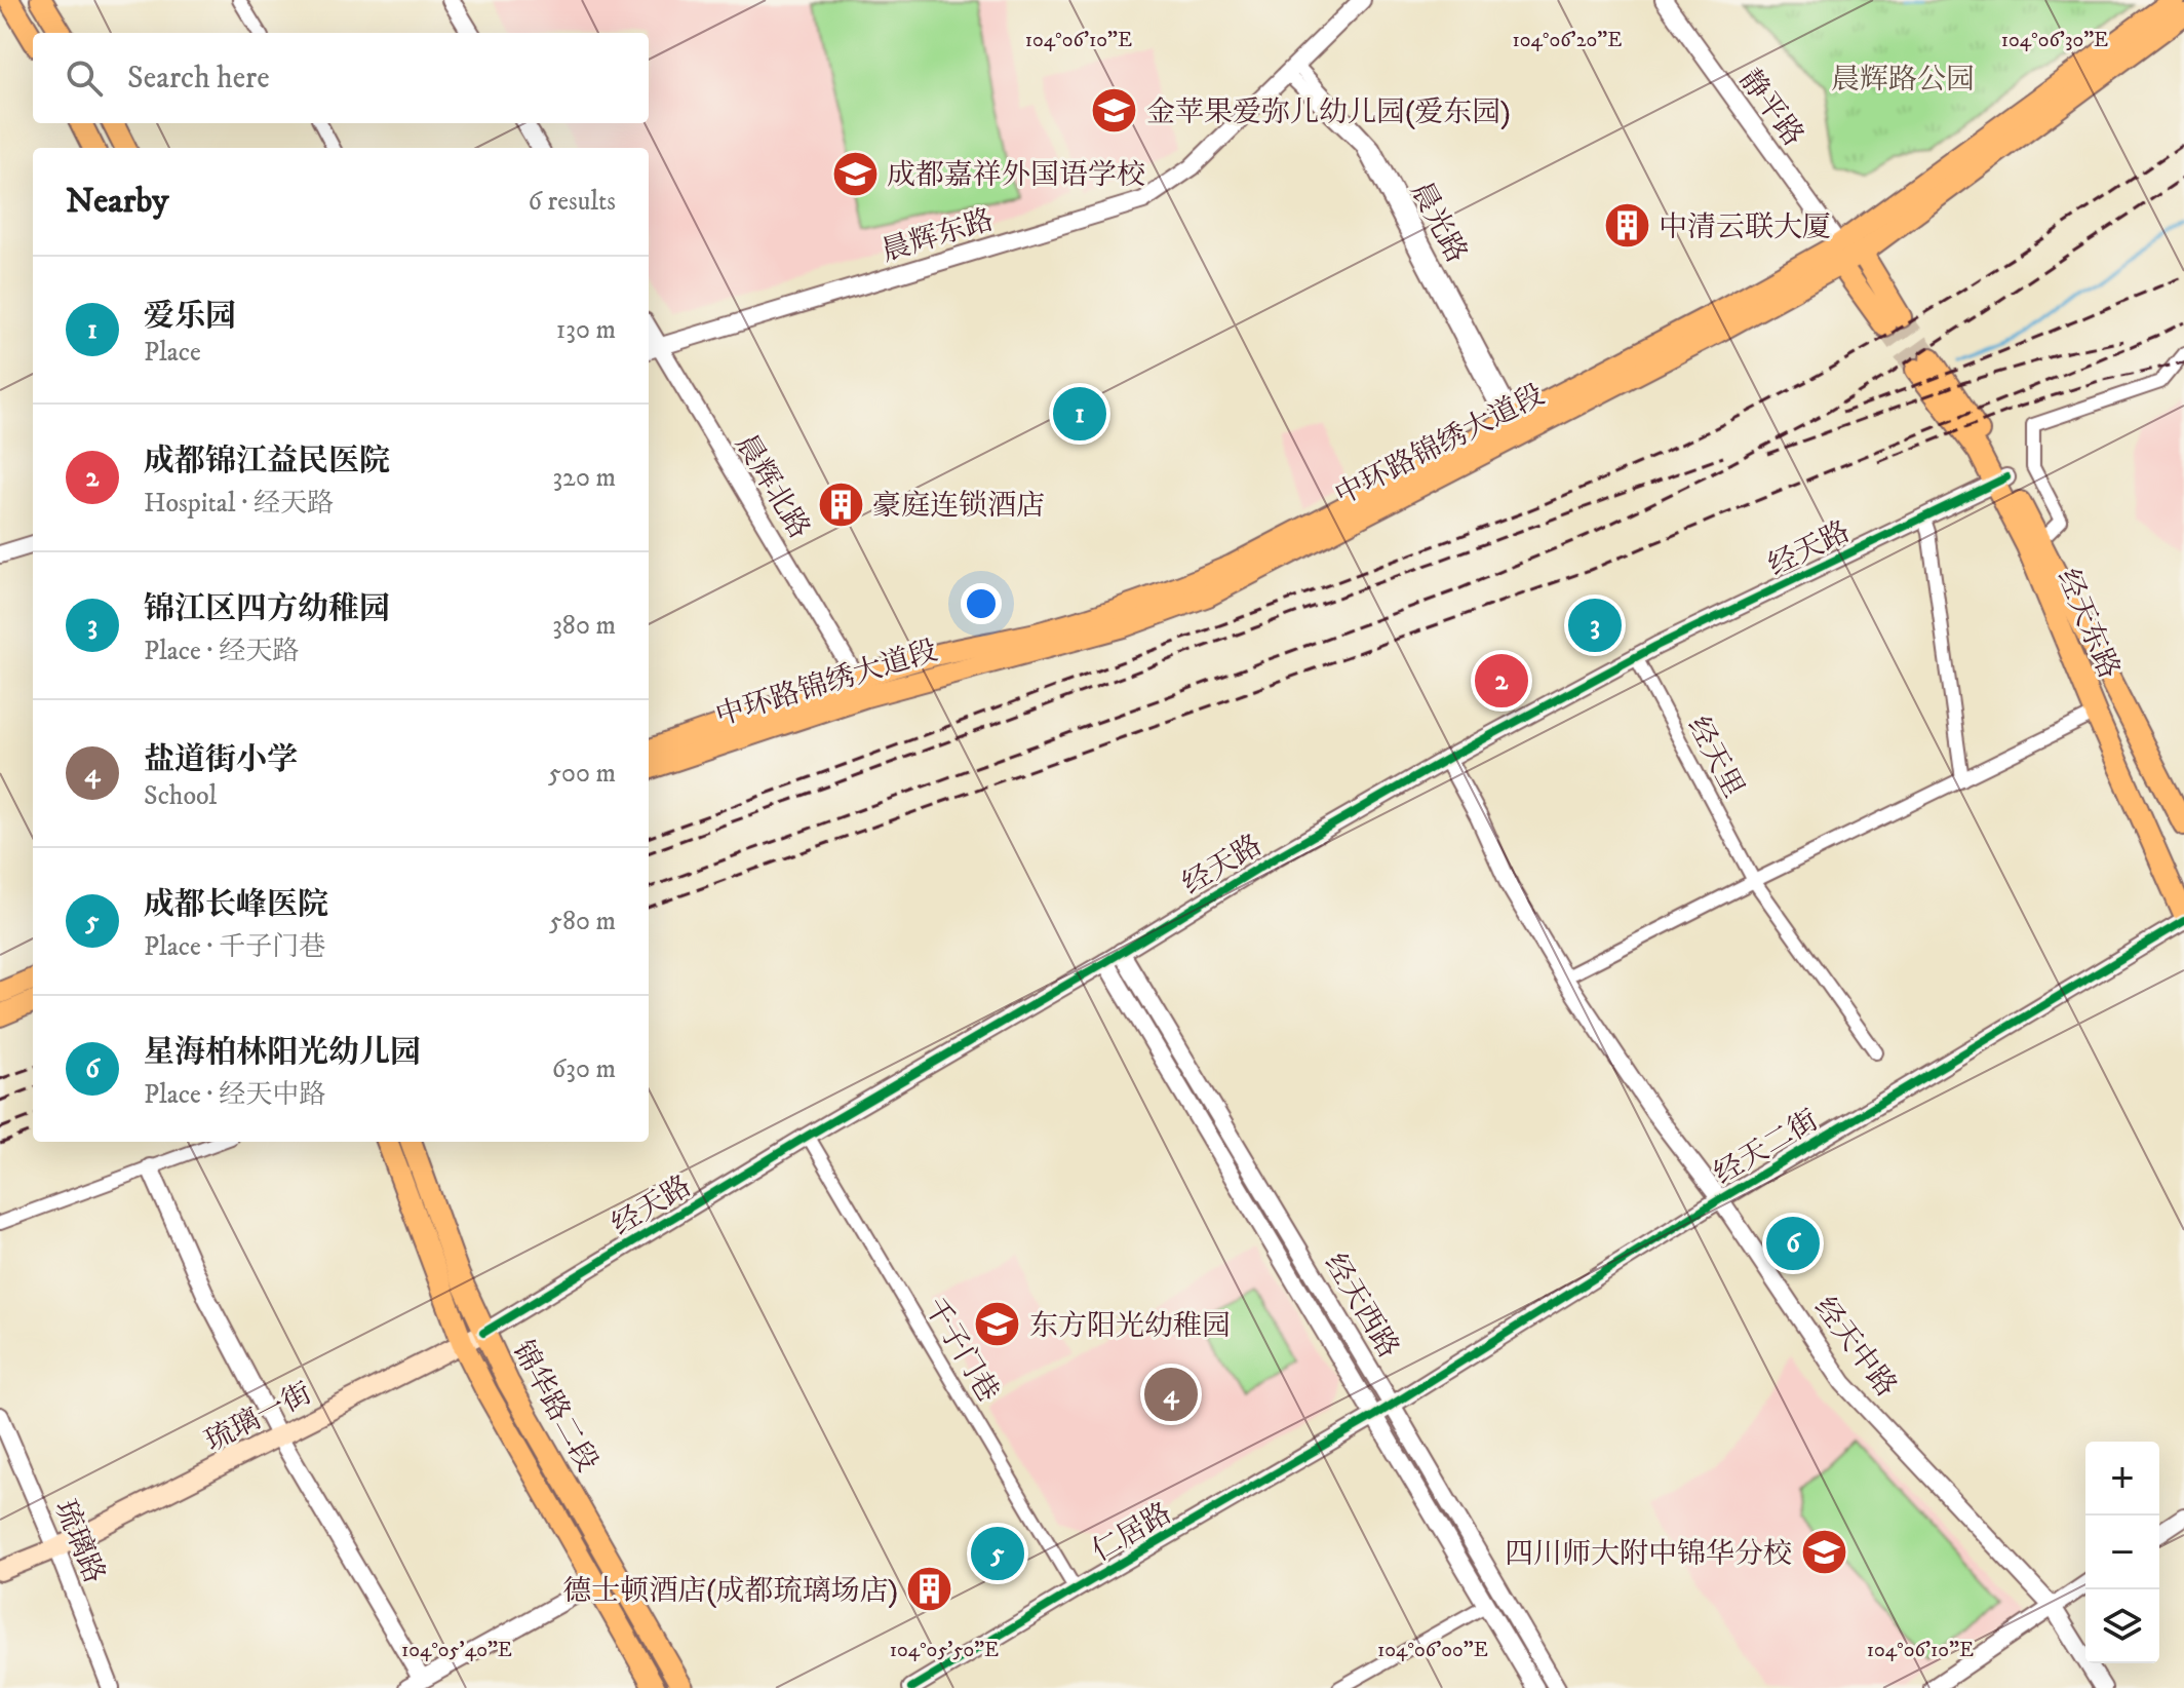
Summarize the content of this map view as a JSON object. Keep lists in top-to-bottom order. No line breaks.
{"streets":{"main road":["中环路锦绣大道段","经天东路","锦华路二段","琉璃一街"],"street":["静平路","晨光路","晨辉东路","晨辉北路","经天路","经天里","经天二街","经天西路","经天中路","千子门巷","仁居路","琉璃路"]},"crossings":[["静平路","中环路锦绣大道段"],["晨光路","晨辉东路"],["晨光路","中环路锦绣大道段"],["晨辉东路","晨辉北路"],["中环路锦绣大道段","晨辉北路"],["经天路","经天东路"],["经天路","经天里"],["经天路","经天西路"],["经天路","经天中路"],["经天路","千子门巷"],["经天路","锦华路二段"],["经天路","琉璃一街"],["经天二街","经天西路"],["经天二街","经天中路"],["经天二街","仁居路"],["经天西路","仁居路"],["千子门巷","仁居路"],["锦华路二段","琉璃一街"],["琉璃一街","琉璃路"]],"parks":["晨辉路公园"],"places":{"school or university":["金苹果爱弥儿幼儿园(爱东园)","成都嘉祥外国语学校","东方阳光幼稚园","四川师大附中锦华分校"],"building":["中清云联大厦","豪庭连锁酒店","德士顿酒店(成都琉璃场店)"]},"page":{"search":"Search here","heading":["Nearby","6 results"],"list":[{"mark":"1","name":"爱乐园","note":"Place","value":"130 m"},{"mark":"2","name":"成都锦江益民医院","note":"Hospital · 经天路","value":"320 m"},{"mark":"3","name":"锦江区四方幼稚园","note":"Place · 经天路","value":"380 m"},{"mark":"4","name":"盐道街小学","note":"School","value":"500 m"},{"mark":"5","name":"成都长峰医院","note":"Place · 千子门巷","value":"580 m"},{"mark":"6","name":"星海柏林阳光幼儿园","note":"Place · 经天中路","value":"630 m"}],"pins":["1","3","2","6","4","5"],"map_buttons":["+","−"]},"coordinates":["104°06'10\"E","104°06'20\"E","104°06'30\"E","104°05'40\"E","104°05'50\"E","104°06'00\"E"]}
